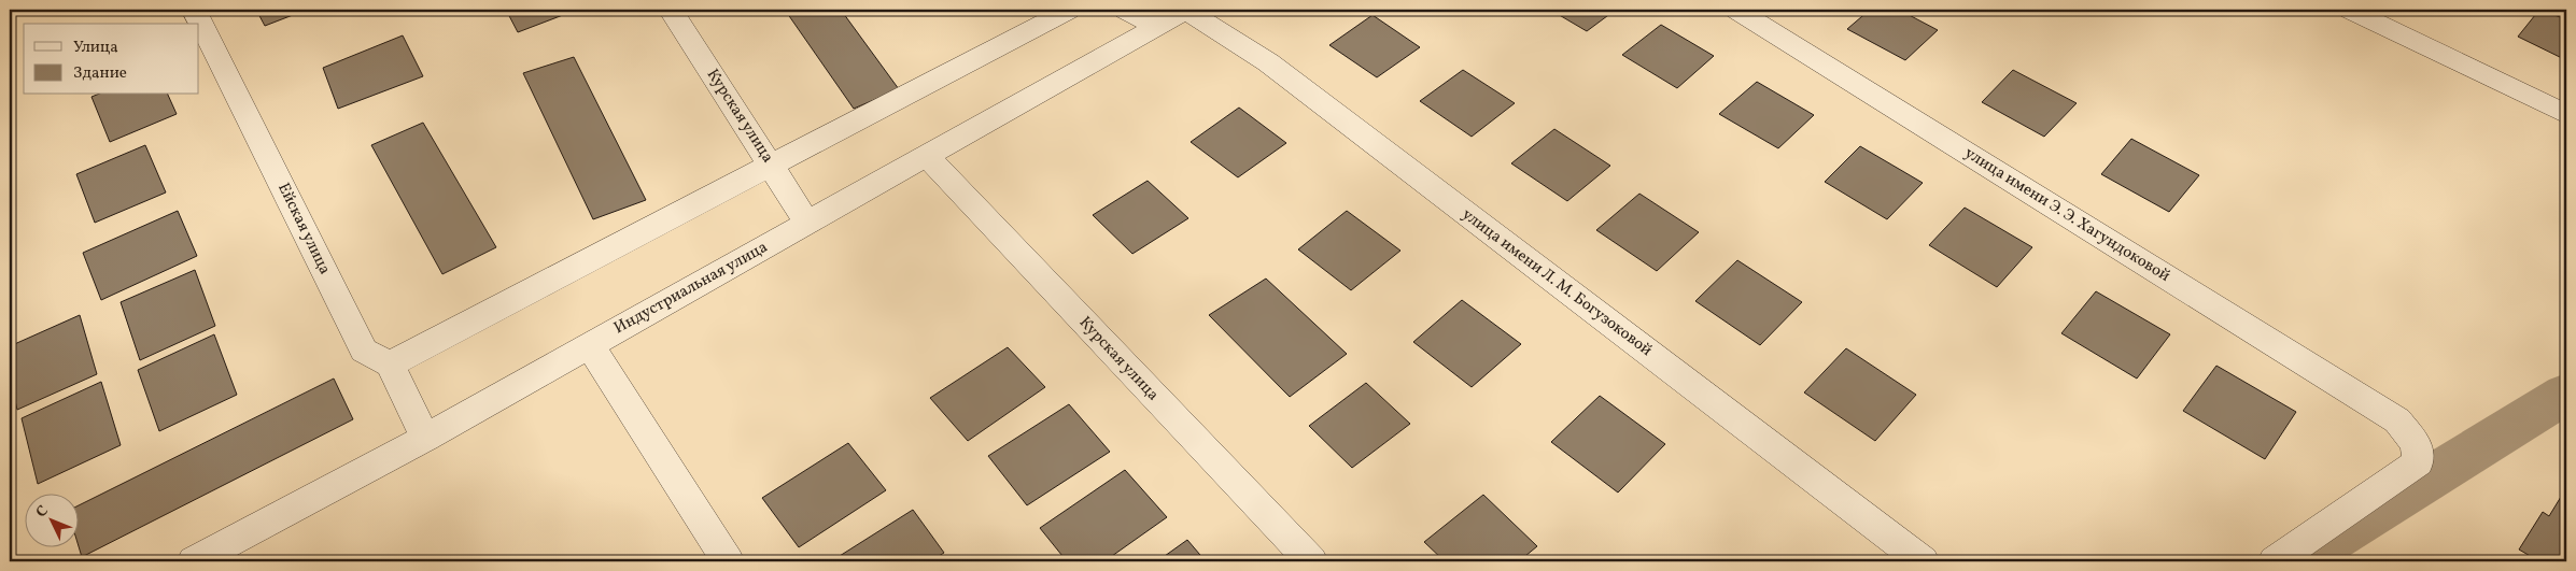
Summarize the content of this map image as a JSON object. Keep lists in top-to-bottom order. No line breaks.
{"streets":{"street":["Курская улица","улица имени Э. Э. Хагундоковой","Ейская улица","улица имени Л. М. Богузоковой","Индустриальная улица"]},"crossings":[["Курская улица","Индустриальная улица"],["улица имени Л. М. Богузоковой","Индустриальная улица"]],"legend":["Улица","Здание"],"north":"top left"}
